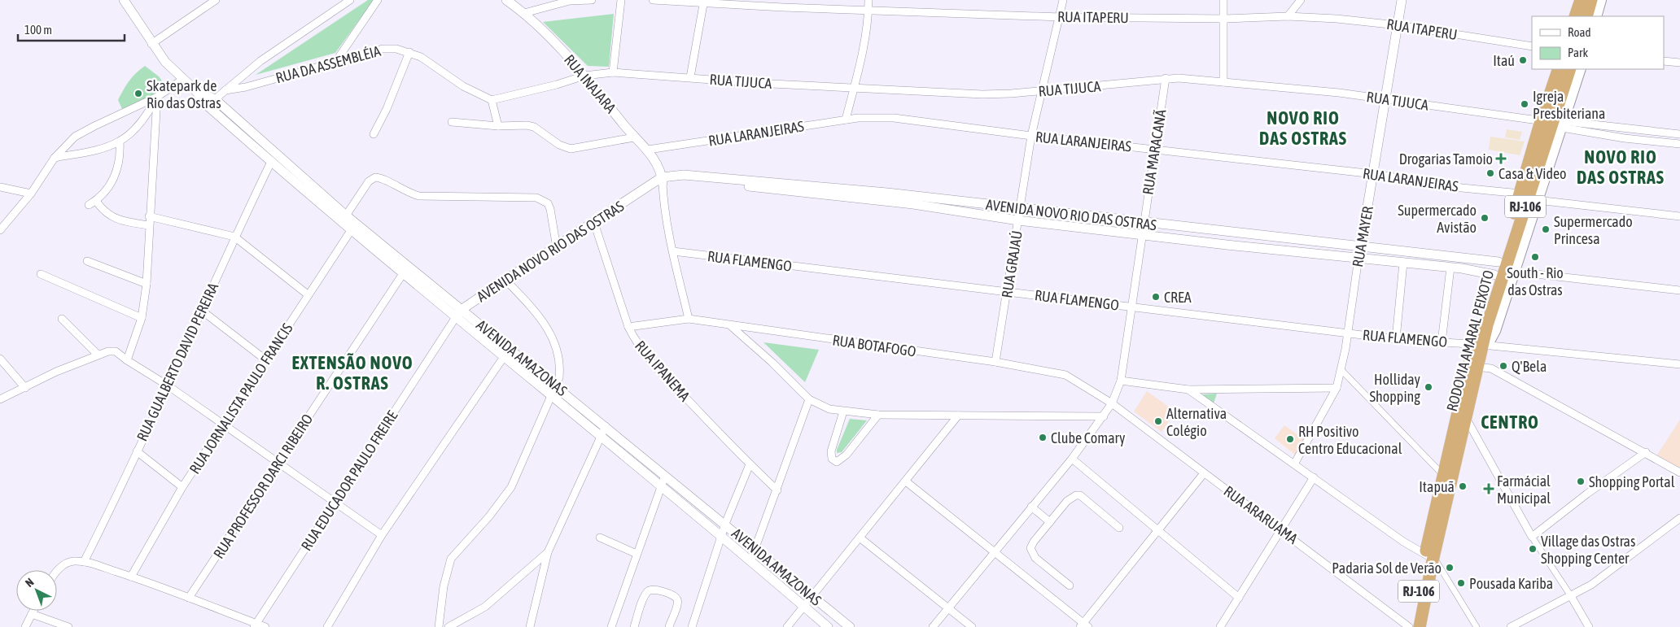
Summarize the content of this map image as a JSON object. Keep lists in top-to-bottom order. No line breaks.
{"streets":{"highway":["RJ-106","RODOVIA AMARAL PEIXOTO"],"street":["RUA ITAPERU","RUA DA ASSEMBLÉIA","RUA TIJUCA","RUA INAJARA","RUA LARANJEIRAS","RUA MARACANÃ","AVENIDA NOVO RIO DAS OSTRAS","RUA MAYER","RUA FLAMENGO","RUA GRAJAÚ","RUA BOTAFOGO","AVENIDA AMAZONAS","RUA GUALBERTO DAVID PEREIRA","RUA IPANEMA","RUA JORNALISTA PAULO FRANCIS","RUA EDUCADOR PAULO FREIRE","RUA PROFESSOR DARCI RIBEIRO","RUA ARARUAMA"]},"crossings":[["RUA ITAPERU","RUA MAYER"],["RUA ITAPERU","RUA GRAJAÚ"],["RUA DA ASSEMBLÉIA","AVENIDA AMAZONAS"],["RUA TIJUCA","RUA INAJARA"],["RUA TIJUCA","RUA MARACANÃ"],["RUA TIJUCA","RUA MAYER"],["RUA TIJUCA","RUA GRAJAÚ"],["RUA TIJUCA","RODOVIA AMARAL PEIXOTO"],["RUA INAJARA","RUA LARANJEIRAS"],["RUA INAJARA","AVENIDA NOVO RIO DAS OSTRAS"],["RUA LARANJEIRAS","RUA MARACANÃ"],["RUA LARANJEIRAS","RUA MAYER"],["RUA LARANJEIRAS","RUA GRAJAÚ"],["RUA LARANJEIRAS","RODOVIA AMARAL PEIXOTO"],["RUA MARACANÃ","AVENIDA NOVO RIO DAS OSTRAS"],["RUA MARACANÃ","RUA FLAMENGO"],["RUA MARACANÃ","RUA BOTAFOGO"],["RUA MARACANÃ","RUA ARARUAMA"],["AVENIDA NOVO RIO DAS OSTRAS","RUA MAYER"],["AVENIDA NOVO RIO DAS OSTRAS","RUA GRAJAÚ"],["AVENIDA NOVO RIO DAS OSTRAS","RODOVIA AMARAL PEIXOTO"],["AVENIDA NOVO RIO DAS OSTRAS","AVENIDA AMAZONAS"],["AVENIDA NOVO RIO DAS OSTRAS","RUA IPANEMA"],["AVENIDA NOVO RIO DAS OSTRAS","RUA EDUCADOR PAULO FREIRE"],["RUA MAYER","RUA FLAMENGO"],["RUA FLAMENGO","RUA GRAJAÚ"],["RUA FLAMENGO","RODOVIA AMARAL PEIXOTO"],["RUA GRAJAÚ","RUA BOTAFOGO"],["RODOVIA AMARAL PEIXOTO","RUA ARARUAMA"],["RUA BOTAFOGO","RUA IPANEMA"],["RUA BOTAFOGO","RUA ARARUAMA"],["AVENIDA AMAZONAS","RUA GUALBERTO DAVID PEREIRA"],["AVENIDA AMAZONAS","RUA JORNALISTA PAULO FRANCIS"],["AVENIDA AMAZONAS","RUA EDUCADOR PAULO FREIRE"],["AVENIDA AMAZONAS","RUA PROFESSOR DARCI RIBEIRO"]],"districts":["NOVO RIO DAS OSTRAS","NOVO RIO DAS OSTRAS","EXTENSÃO NOVO R. OSTRAS","CENTRO"],"places":{"other":["Itaú","Skatepark de Rio das Ostras","Igreja Presbiteriana","Casa & Video","Supermercado Avistão","Supermercado Princesa","South - Rio das Ostras","CREA","Q'Bela","Holliday Shopping","Alternativa Colégio","Clube Comary","RH Positivo Centro Educacional","Shopping Portal","Itapuã","Village das Ostras Shopping Center","Padaria Sol de Verão","Pousada Kariba"],"health":["Drogarias Tamoio","Farmácial Municipal"]},"legend":["Road","Park"],"scale_bar":"100 m","north":"top left"}
